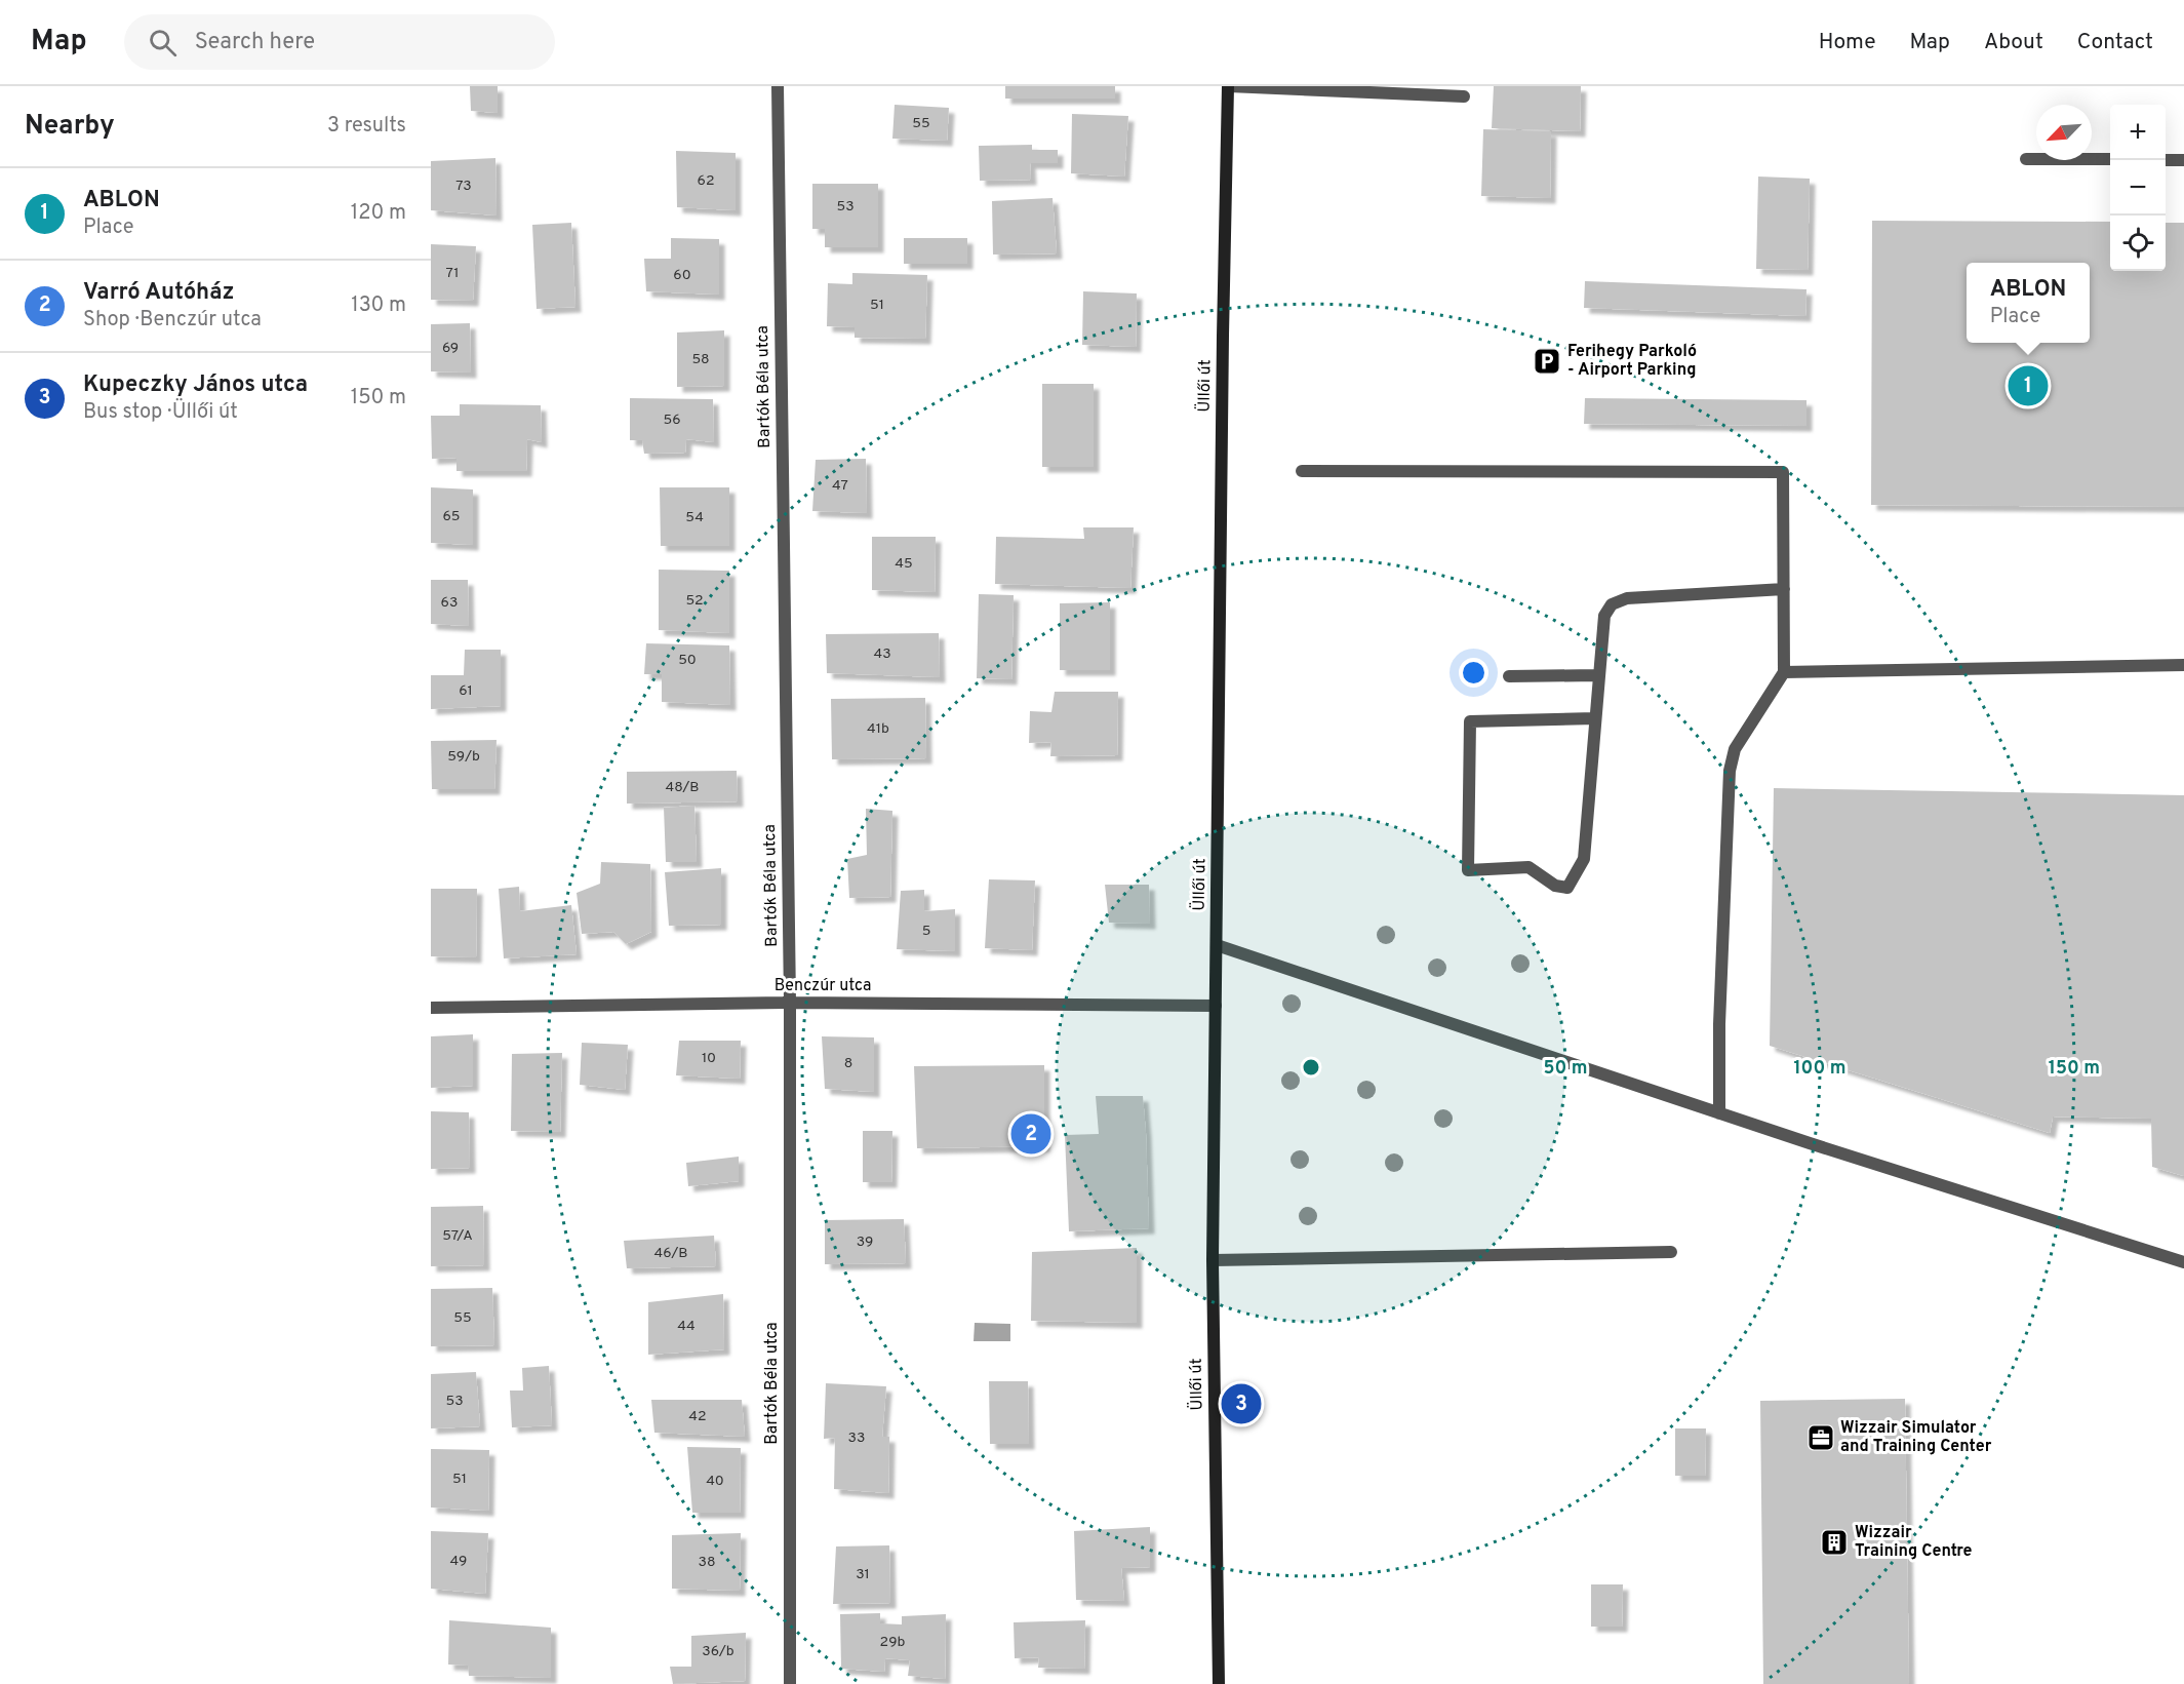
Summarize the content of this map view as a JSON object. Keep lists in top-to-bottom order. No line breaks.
{"streets":{"main road":["Üllői út"],"street":["Bartók Béla utca","Benczúr utca"]},"crossings":[["Üllői út","Benczúr utca"],["Bartók Béla utca","Benczúr utca"]],"places":{"parking":["Ferihegy Parkoló - Airport Parking"],"office":["Wizzair Simulator and Training Center"],"building":["Wizzair Training Centre"]},"house_numbers":["55","62","73","53","71","60","51","69","58","56","47","65","54","45","52","63","43","50","61","41b","59/b","48/B","5","10","8","57/A","39","46/B","55","44","53","42","33","51","40","49","38","31","29b","36/b"],"north":"bottom left","page":{"header":"Map","search":"Search here","nav":["Home","Map","About","Contact"],"heading":["Nearby","3 results"],"map_buttons":["+","−"],"list":[{"mark":"1","name":"ABLON","note":"Place","value":"120 m"},{"mark":"2","name":"Varró Autóház","note":"Shop · Benczúr utca","value":"130 m"},{"mark":"3","name":"Kupeczky János utca","note":"Bus stop · Üllői út","value":"150 m"}],"popup":["ABLON","Place"],"pins":["1","2","3"]},"rings":["50 m","100 m","150 m"]}
